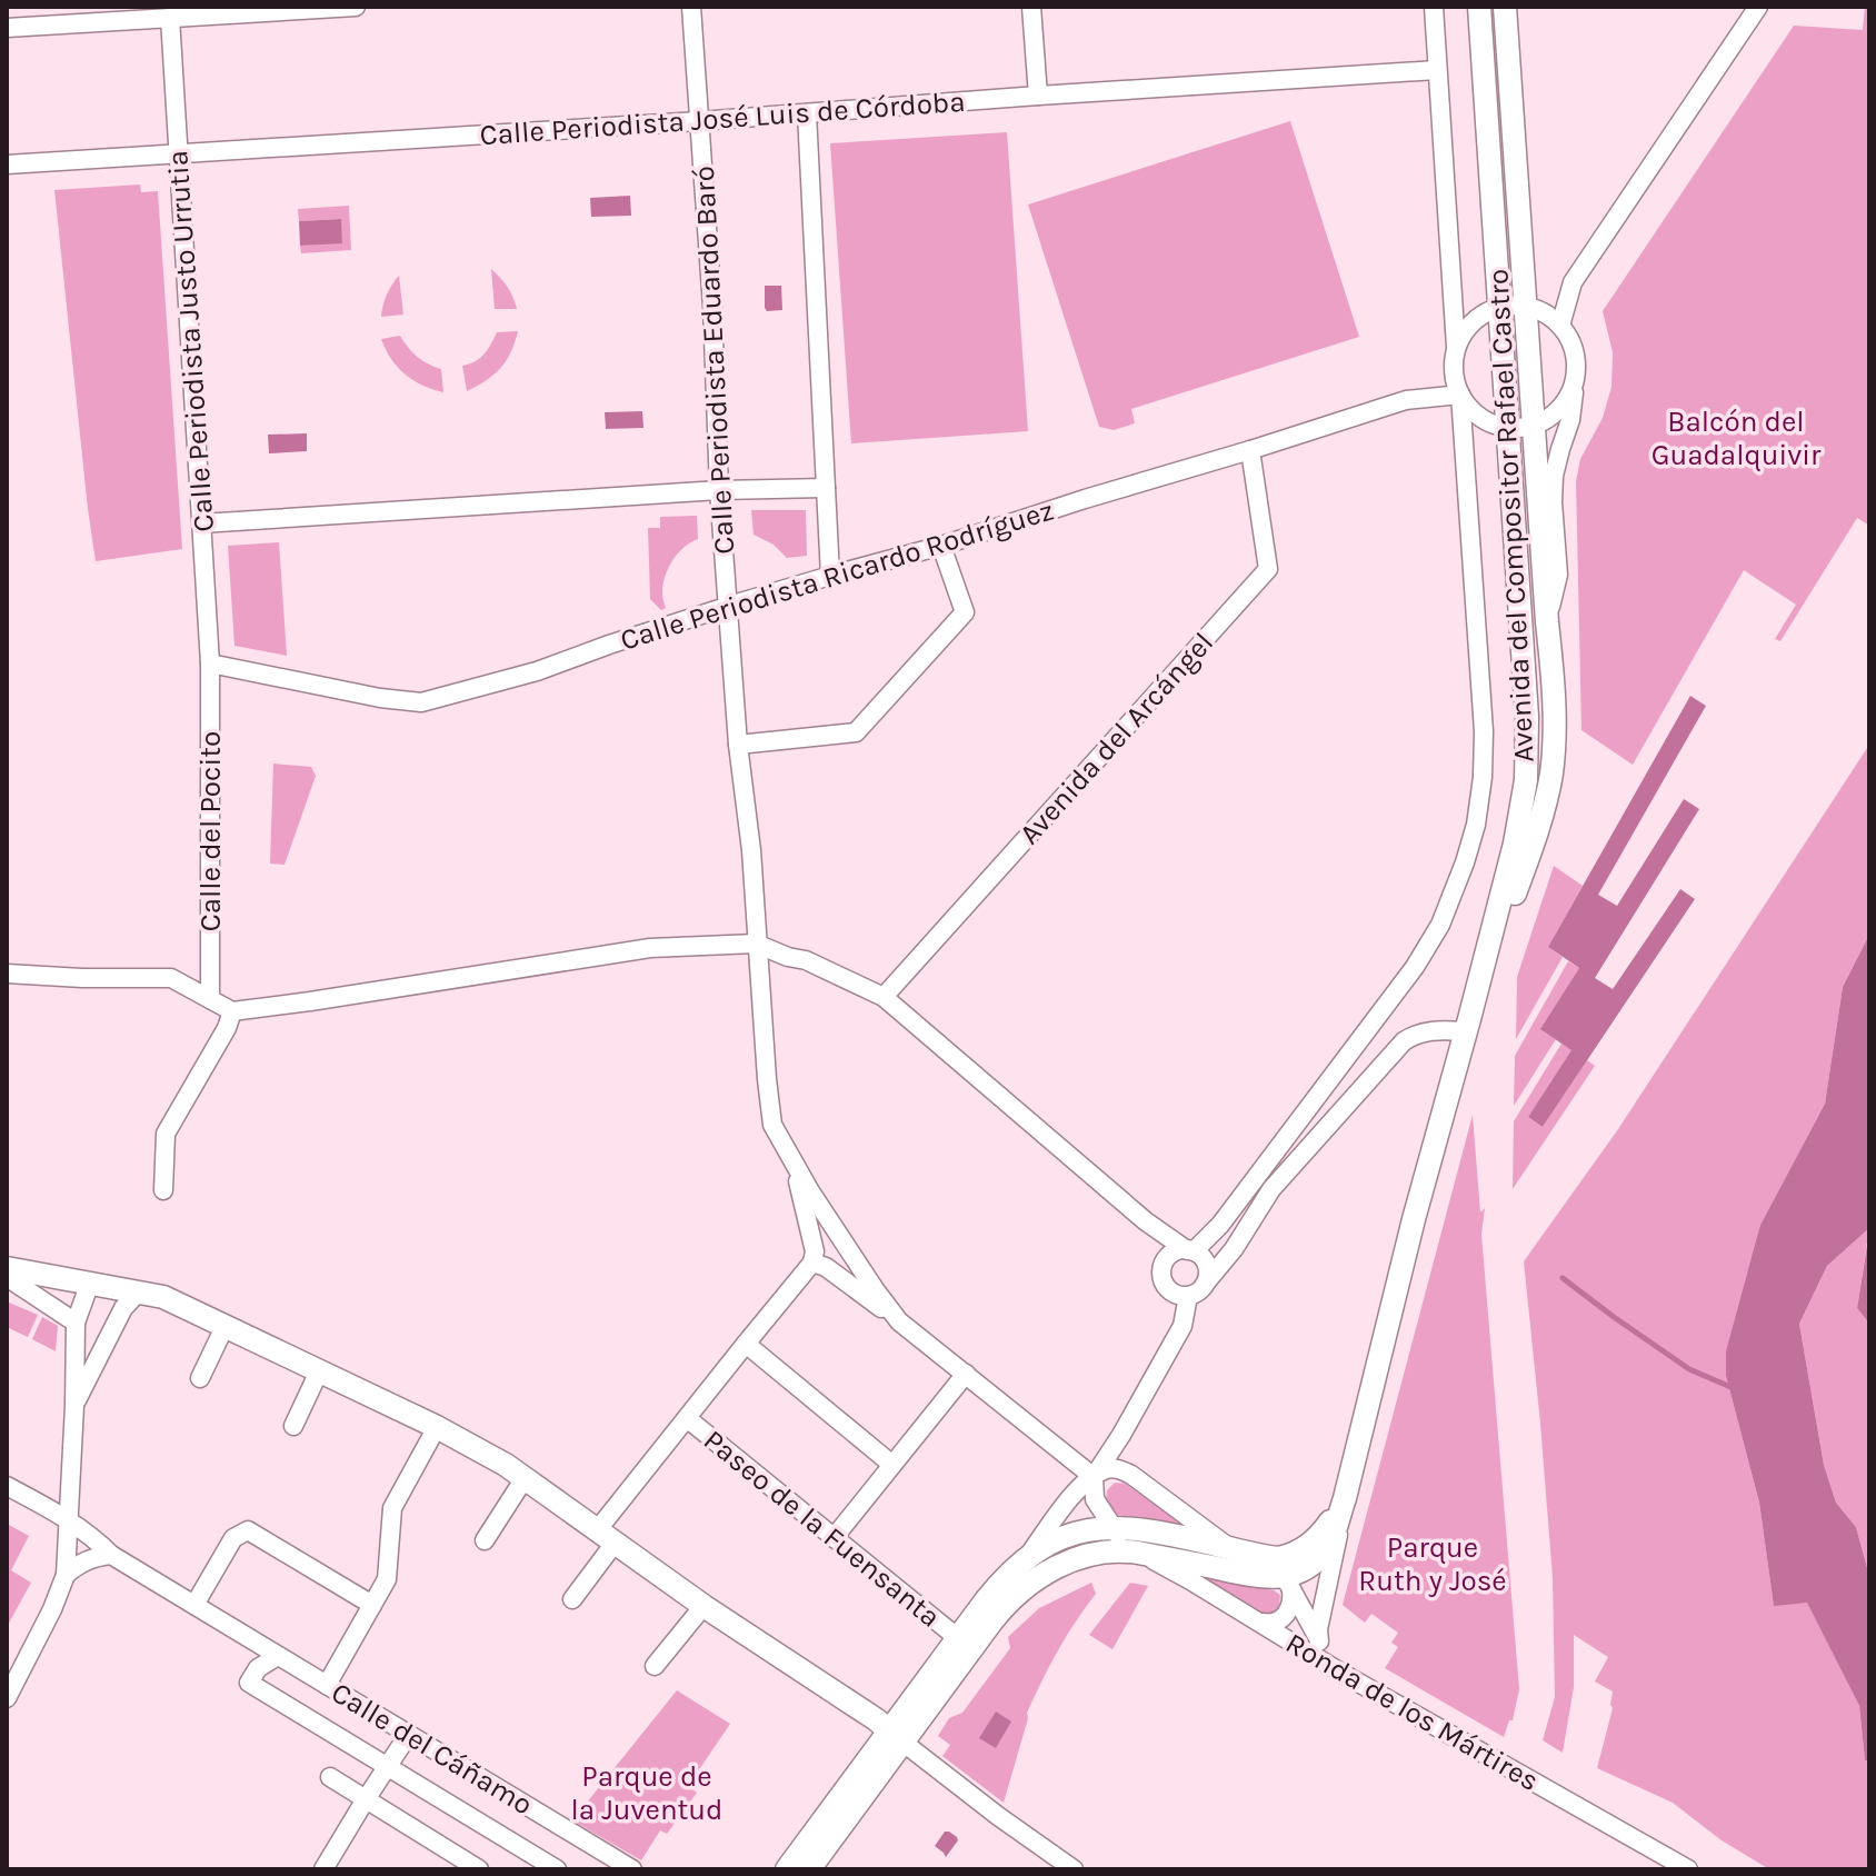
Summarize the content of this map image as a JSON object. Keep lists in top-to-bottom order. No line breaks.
{"streets":{"main road":["Avenida del Compositor Rafael Castro"],"street":["Calle Periodista José Luis de Córdoba","Calle Periodista Justo Urrutia","Calle Periodista Eduardo Baró","Calle Periodista Ricardo Rodríguez","Avenida del Arcángel","Calle del Pocito","Paseo de la Fuensanta","Ronda de los Mártires","Calle del Cáñamo"]},"crossings":[["Calle Periodista José Luis de Córdoba","Calle Periodista Justo Urrutia"],["Calle Periodista José Luis de Córdoba","Calle Periodista Eduardo Baró"],["Calle Periodista Justo Urrutia","Calle Periodista Ricardo Rodríguez"],["Calle Periodista Justo Urrutia","Calle del Pocito"],["Calle Periodista Eduardo Baró","Calle Periodista Ricardo Rodríguez"],["Calle Periodista Ricardo Rodríguez","Avenida del Arcángel"],["Calle Periodista Ricardo Rodríguez","Calle del Pocito"]],"parks":["Balcón del Guadalquivir","Parque Ruth y José","Parque de la Juventud"]}
